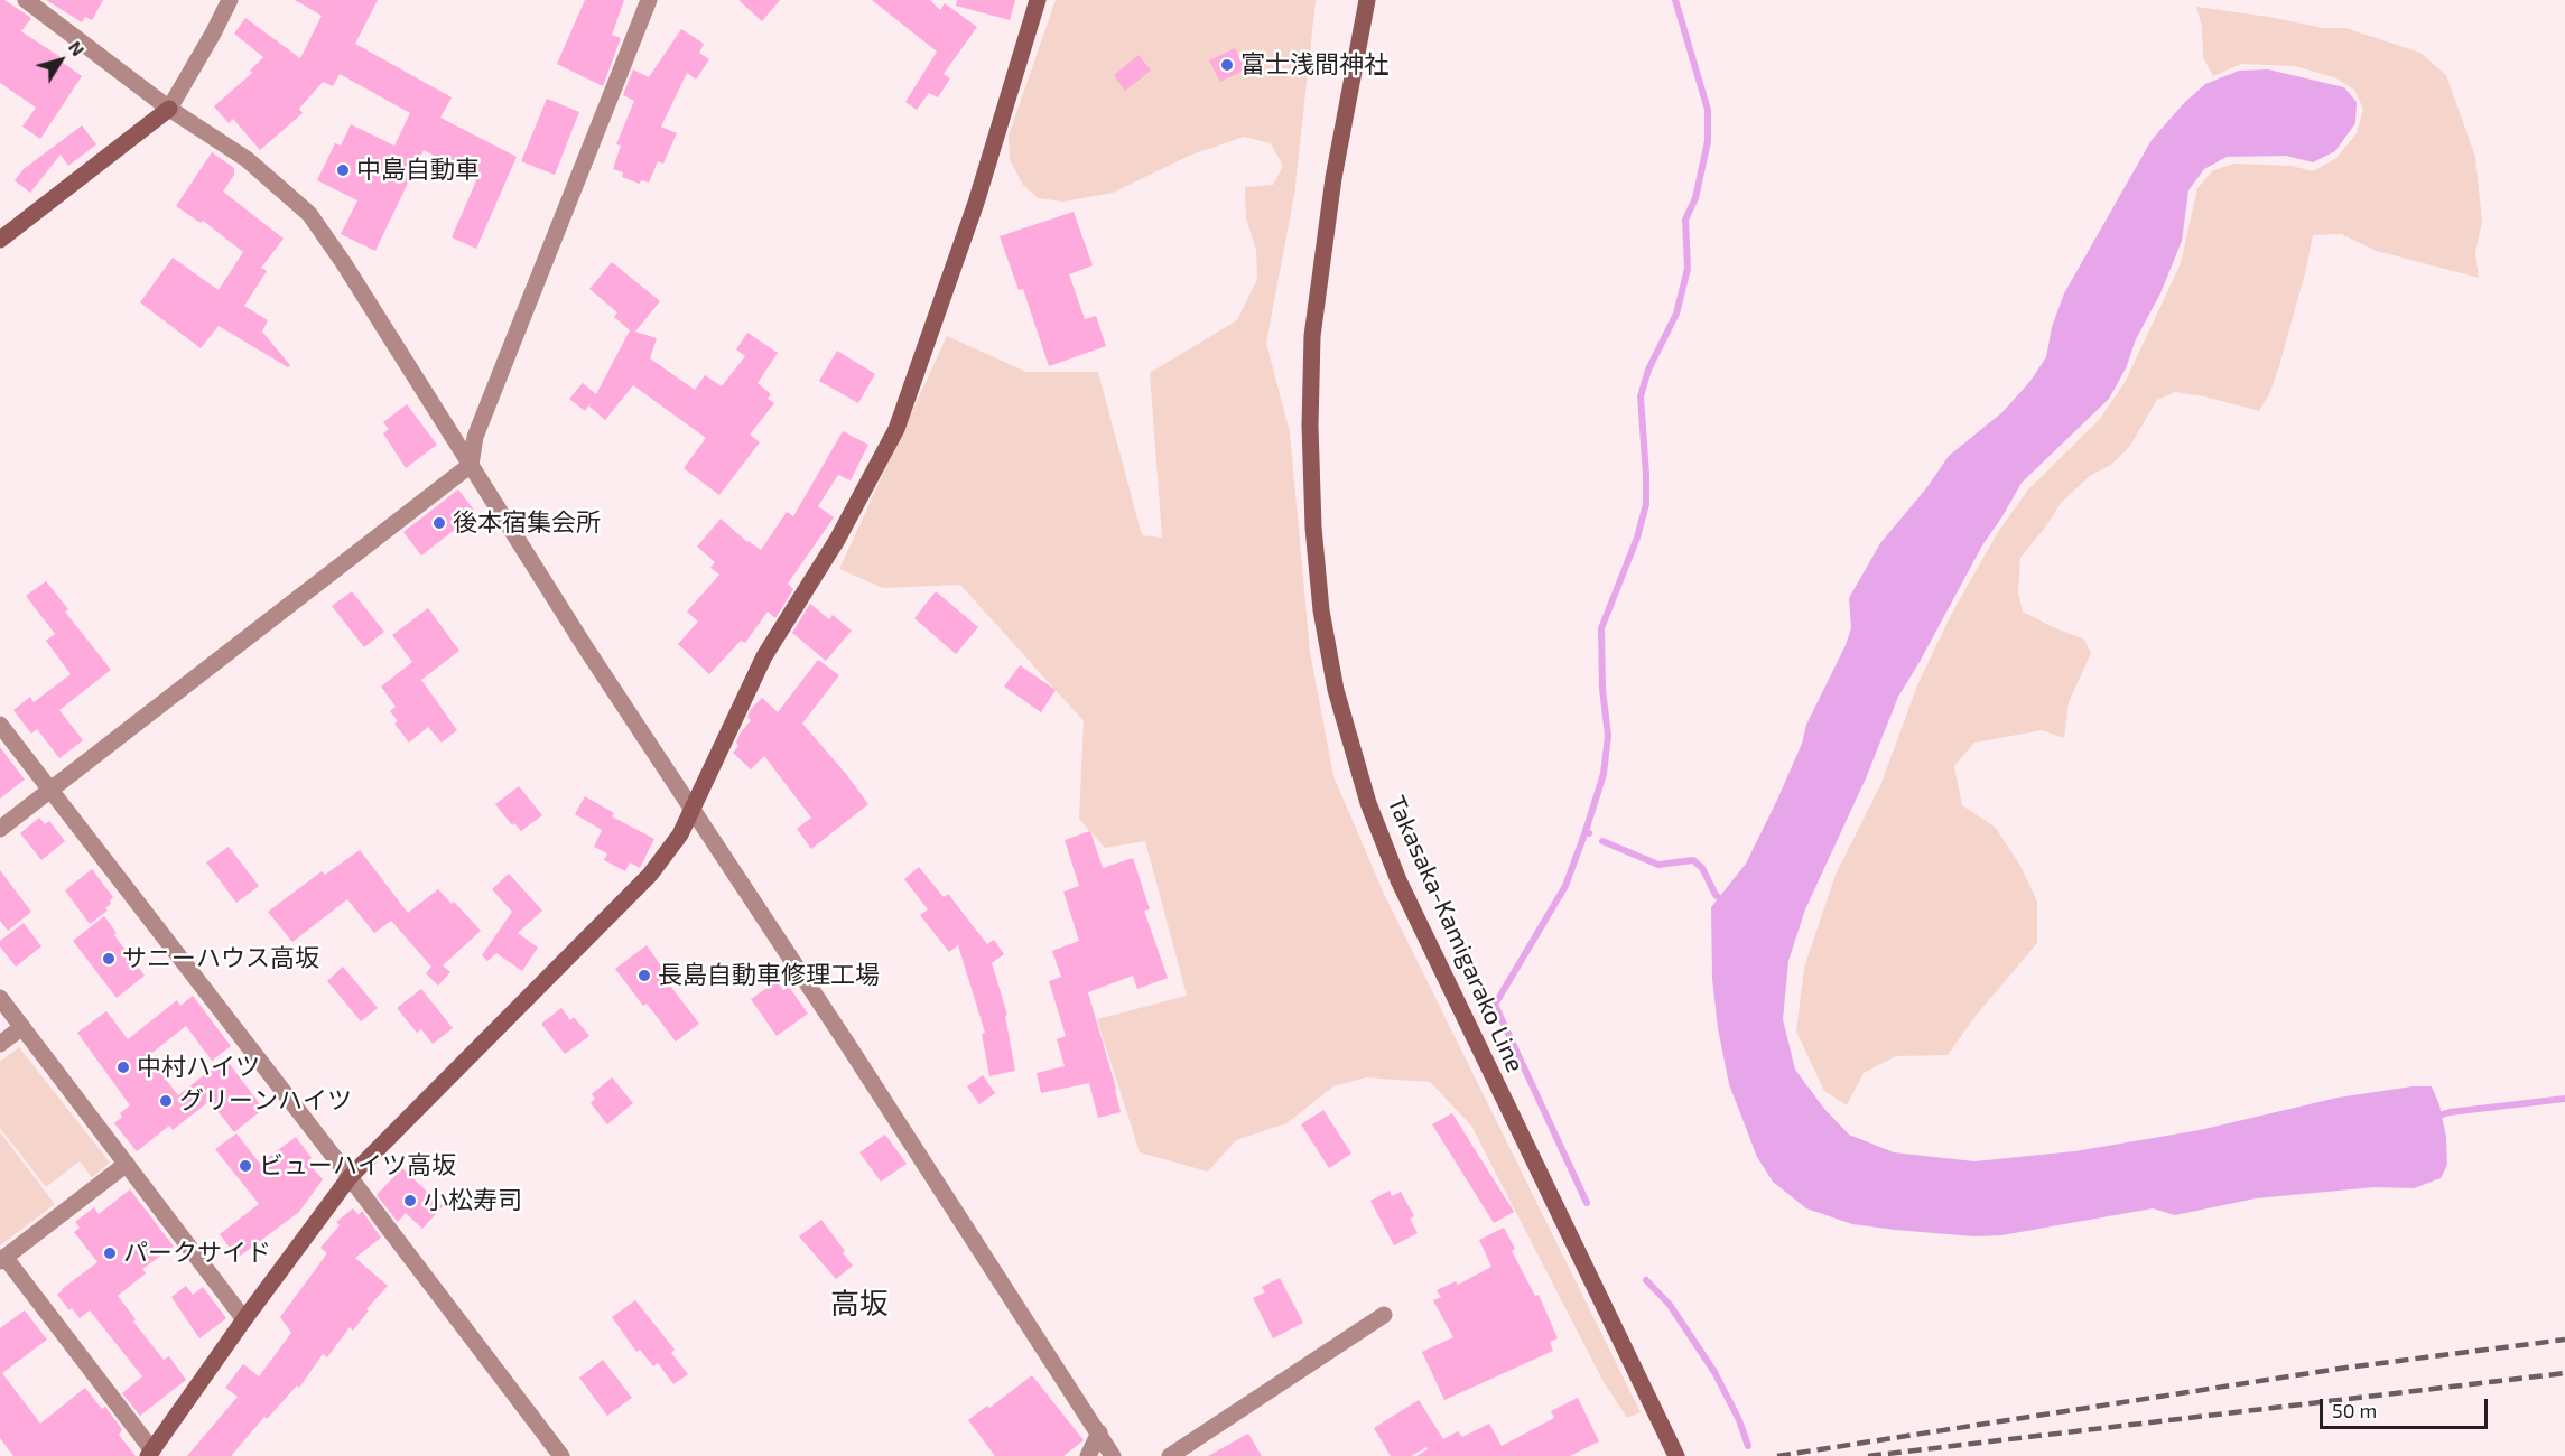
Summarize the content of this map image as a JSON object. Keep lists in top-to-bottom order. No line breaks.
{"streets":{"street":["Takasaka-Kamigarako Line"]},"districts":["高坂"],"places":["富士浅間神社","中島自動車","後本宿集会所","サニーハウス高坂","長島自動車修理工場","中村ハイツ","グリーンハイツ","ビューハイツ高坂","小松寿司","パークサイド"],"scale_bar":"50 m","north":"top right"}
